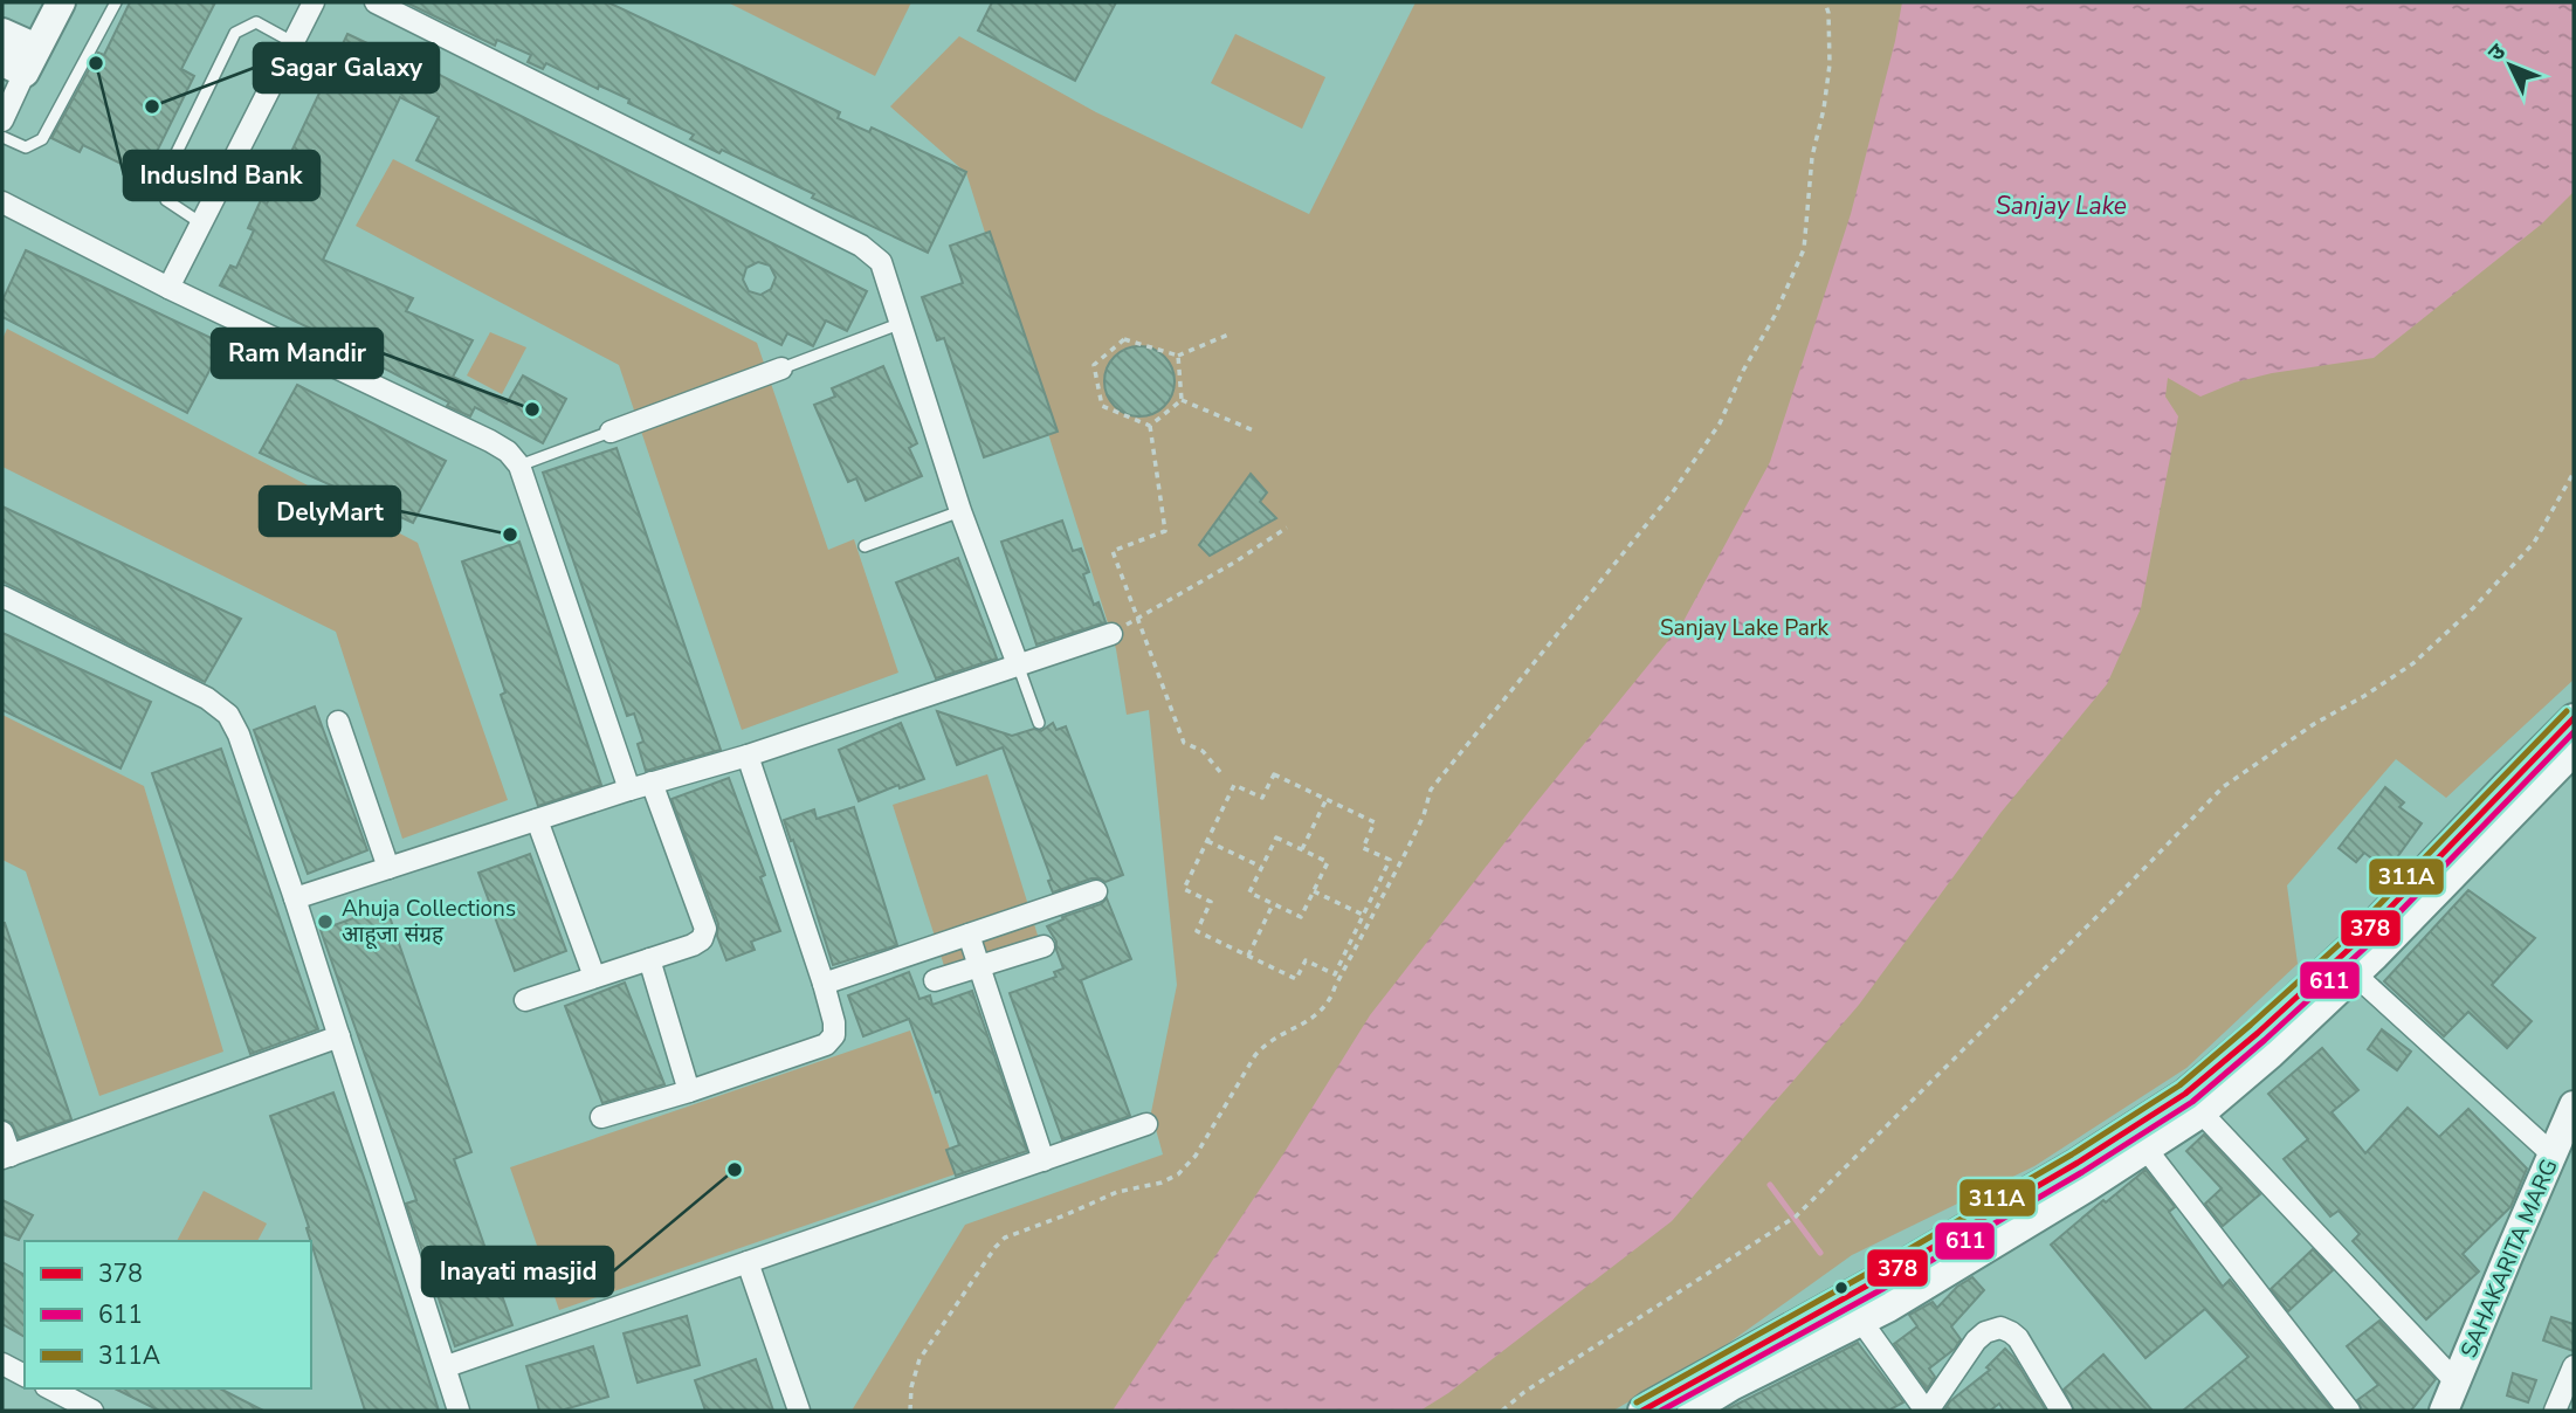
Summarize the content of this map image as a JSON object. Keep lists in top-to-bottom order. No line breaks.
{"streets":{"main road":["SAHAKARITA MARG"]},"water":["Sanjay Lake"],"parks":["Sanjay Lake Park"],"places":["IndusInd Bank","Sagar Galaxy","Ram Mandir","DelyMart","Ahuja Collections आहूजा संग्रह","Inayati masjid"],"lines":["transit line 311A","transit line 378","transit line 611"],"legend":["378","611","311A"],"north":"top left"}
